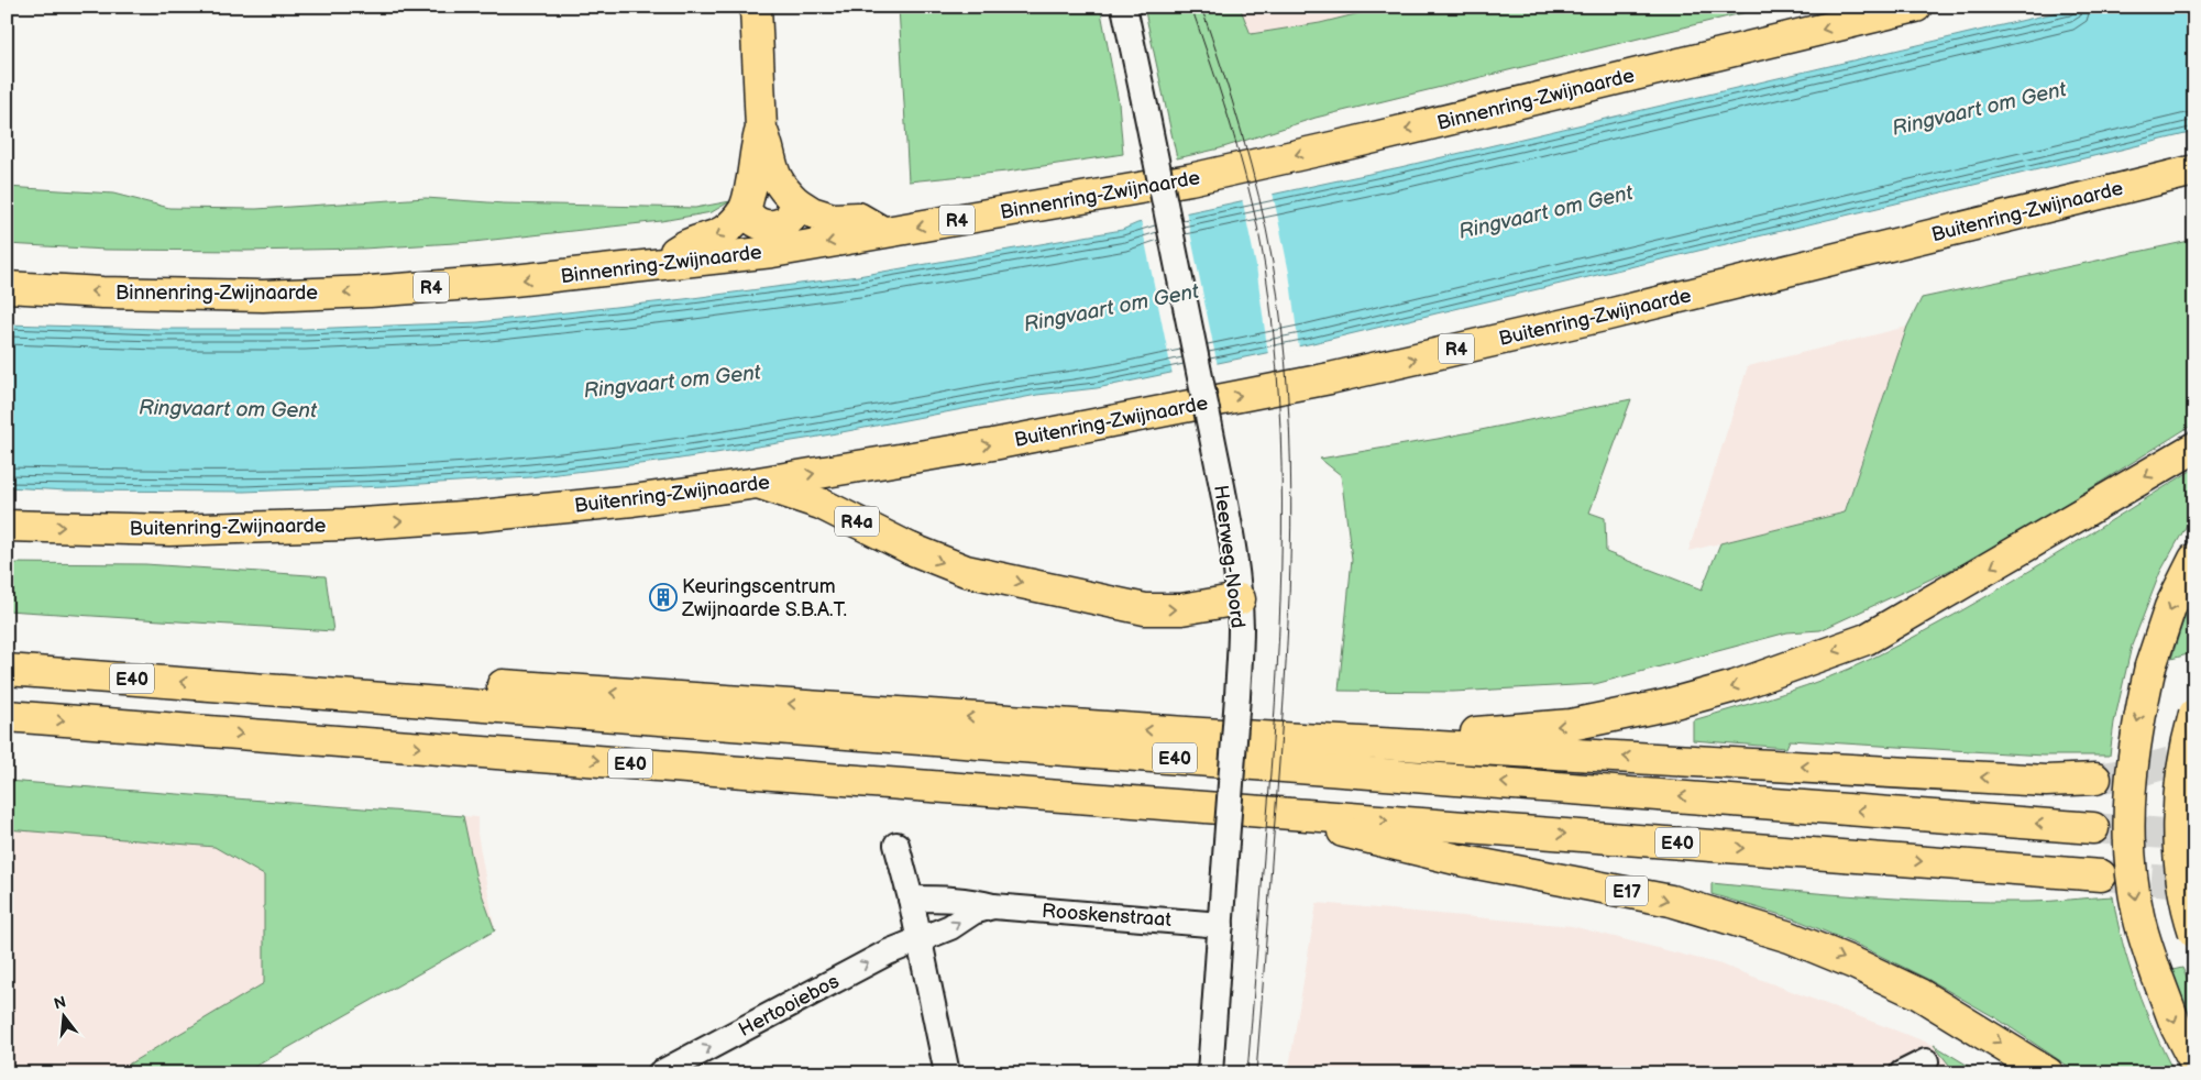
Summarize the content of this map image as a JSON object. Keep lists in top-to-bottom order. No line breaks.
{"streets":{"main road":["Binnenring-Zwijnaarde","Buitenring-Zwijnaarde","R4","R4a","E40","E17"],"street":["Heerweg-Noord","Rooskenstraat","Hertooiebos"]},"crossings":[["Buitenring-Zwijnaarde","R4a"],["R4a","Heerweg-Noord"],["Heerweg-Noord","Rooskenstraat"],["E40","E17"],["Rooskenstraat","Hertooiebos"]],"one_way":["Binnenring-Zwijnaarde","Hertooiebos"],"water":["Ringvaart om Gent"],"places":{"building":["Keuringscentrum Zwijnaarde S.B.A.T."]},"north":"top"}
